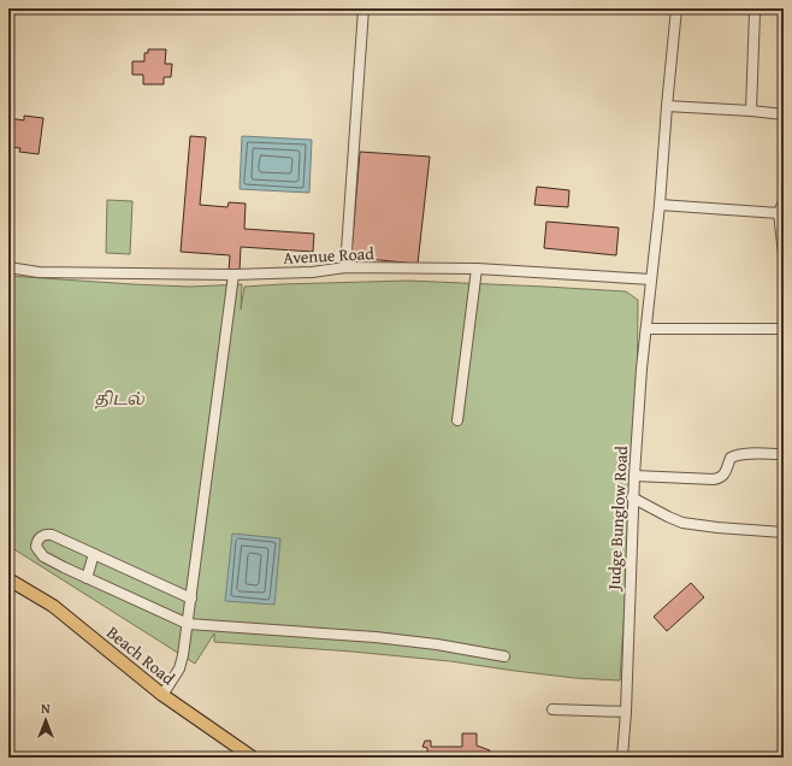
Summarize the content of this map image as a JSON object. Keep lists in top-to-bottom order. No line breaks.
{"streets":{"main road":["Beach Road"],"street":["Avenue Road","Judge Bunglow Road"]},"crossings":[["Avenue Road","Judge Bunglow Road"]],"parks":["திடல்"],"north":"top"}
